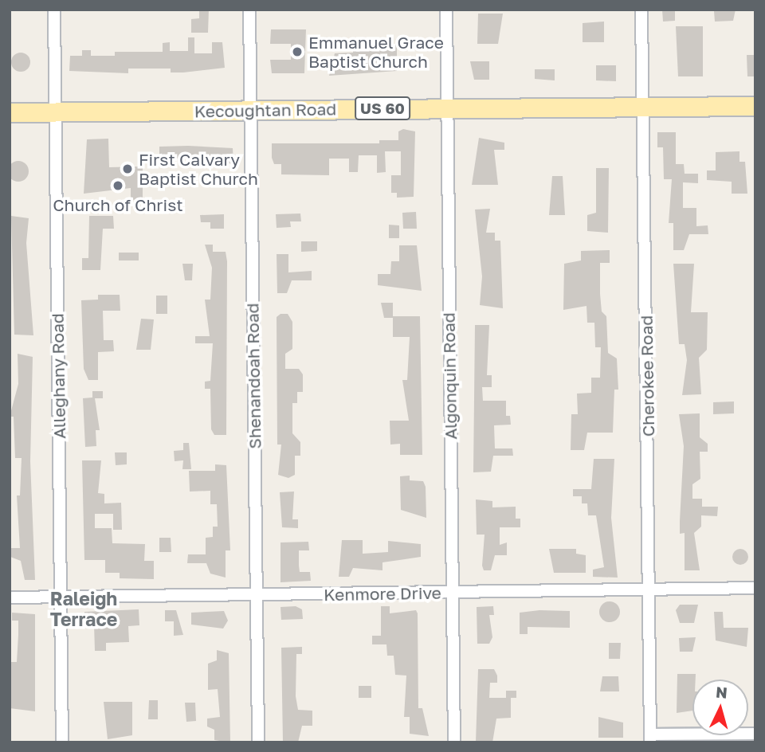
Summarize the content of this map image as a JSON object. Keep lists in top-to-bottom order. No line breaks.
{"streets":{"main road":["US 60","Kecoughtan Road"],"street":["Alleghany Road","Shenandoah Road","Algonquin Road","Cherokee Road","Kenmore Drive"]},"crossings":[["Kecoughtan Road","Alleghany Road"],["Kecoughtan Road","Shenandoah Road"],["Kecoughtan Road","Algonquin Road"],["Kecoughtan Road","Cherokee Road"],["Alleghany Road","Kenmore Drive"],["Shenandoah Road","Kenmore Drive"],["Algonquin Road","Kenmore Drive"],["Cherokee Road","Kenmore Drive"]],"districts":["Raleigh Terrace"],"places":["Emmanuel Grace Baptist Church","First Calvary Baptist Church","Church of Christ"],"north":"top"}
